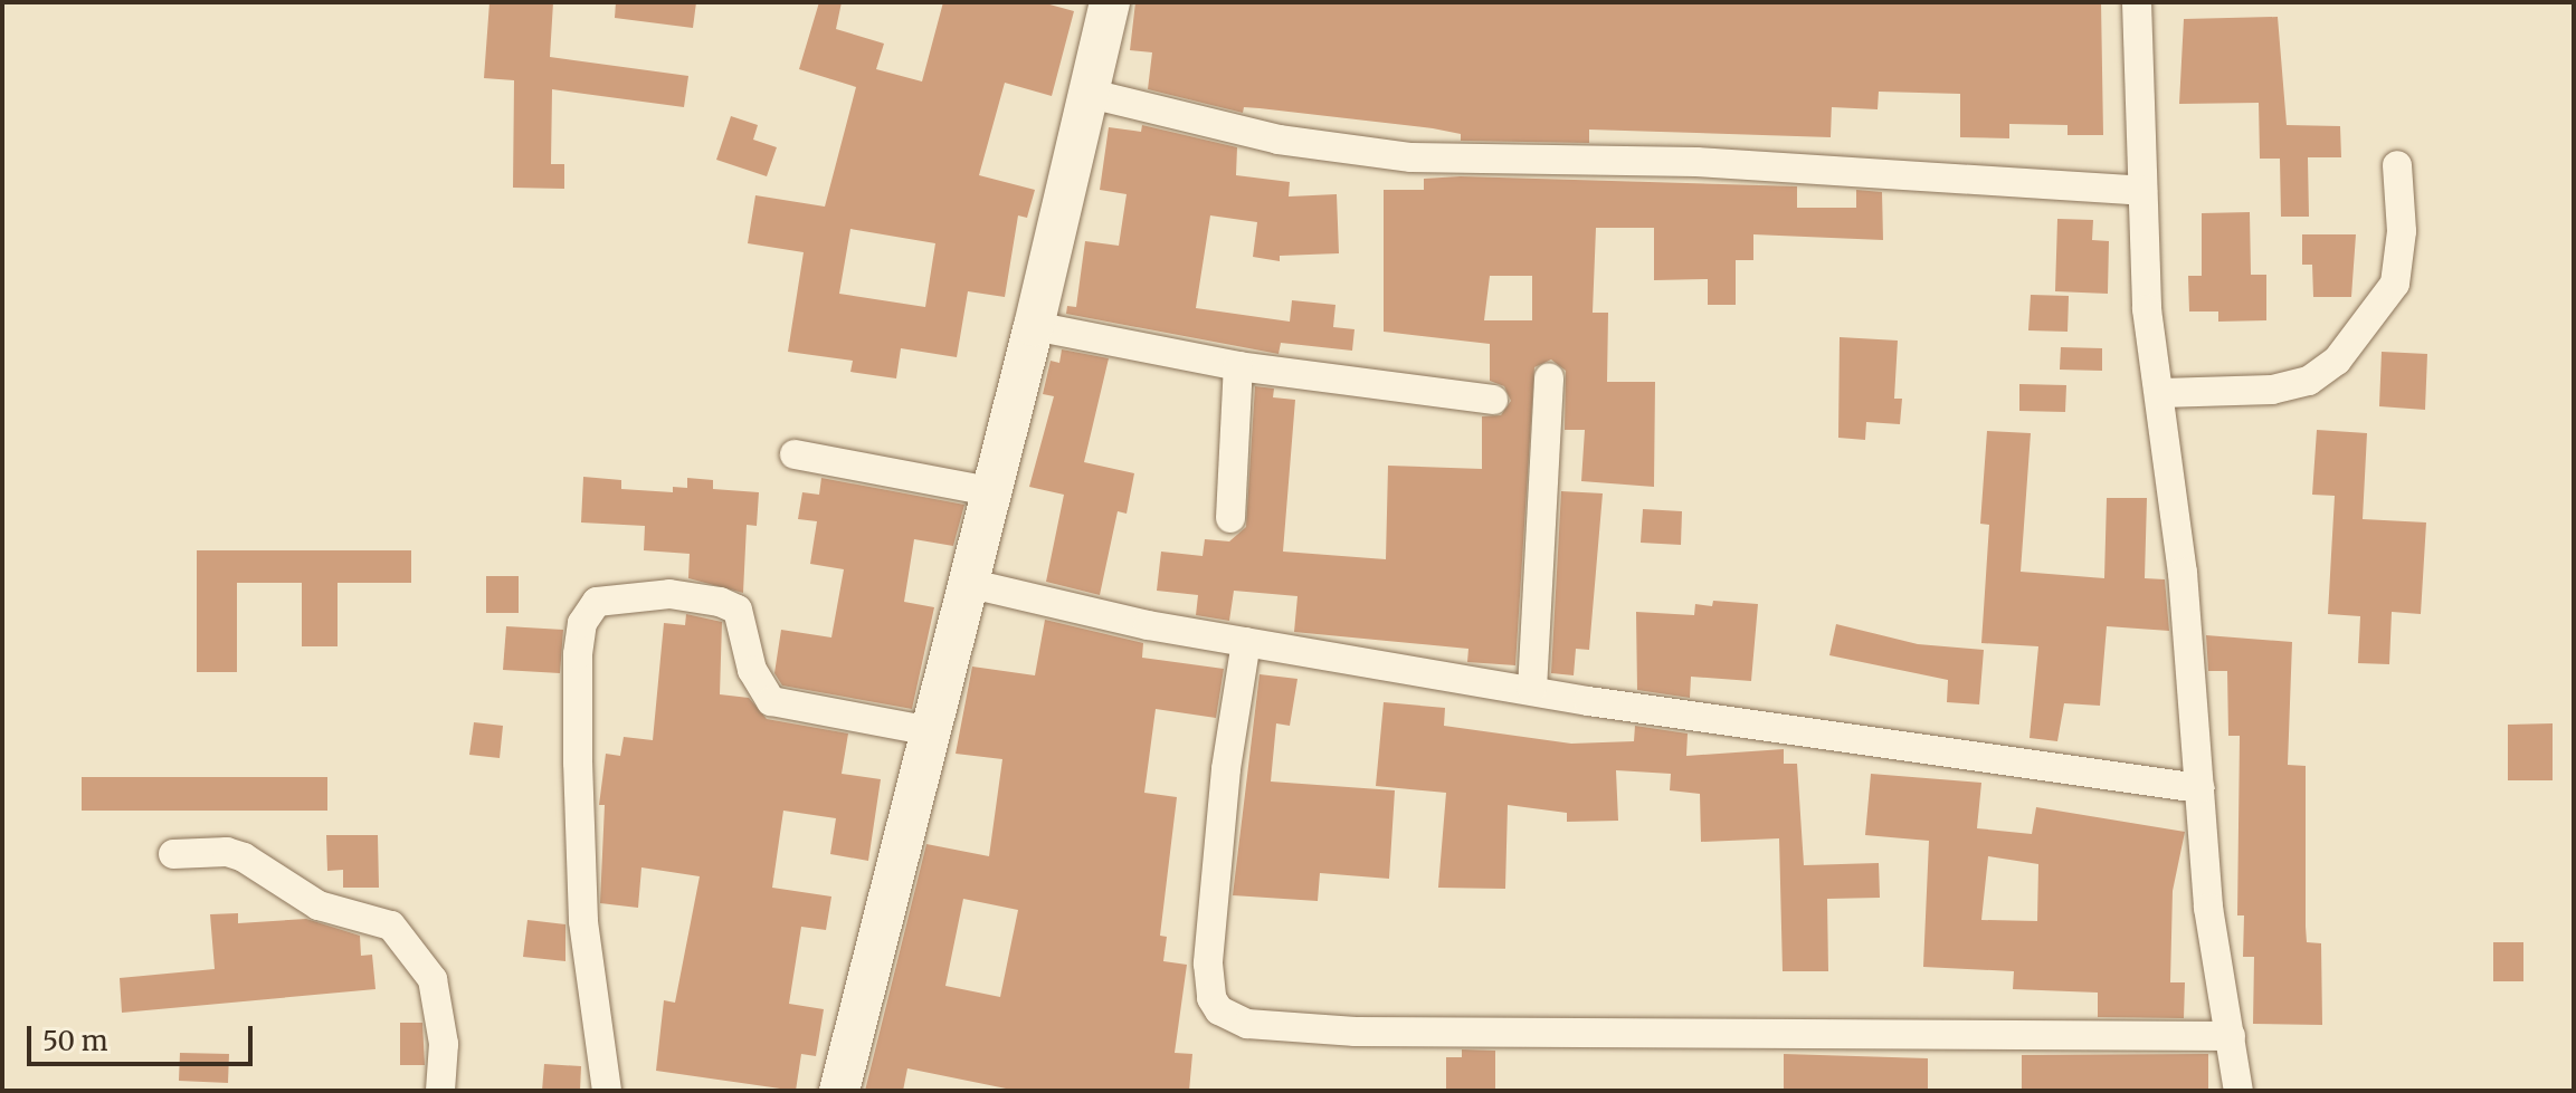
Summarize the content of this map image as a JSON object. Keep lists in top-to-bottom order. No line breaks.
{"scale_bar":"50 m"}
